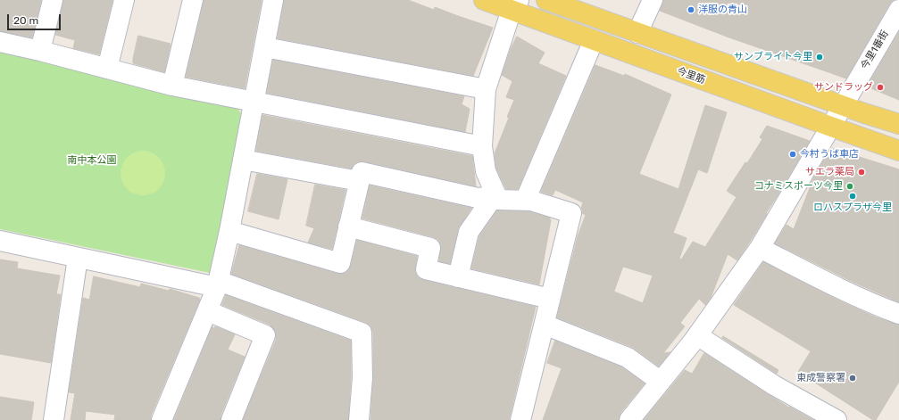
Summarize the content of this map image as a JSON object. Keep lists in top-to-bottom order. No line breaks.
{"streets":{"main road":["今里筋"],"street":["今里1番街"]},"crossings":[["今里1番街","今里筋"]],"parks":["南中本公園"],"places":["洋服の青山","サンブライト今里","サンドラッグ","今村うば車店","サエラ薬局","コナミスポーツ今里","ロハスプラザ今里","東成警察署"],"scale_bar":"20 m"}
